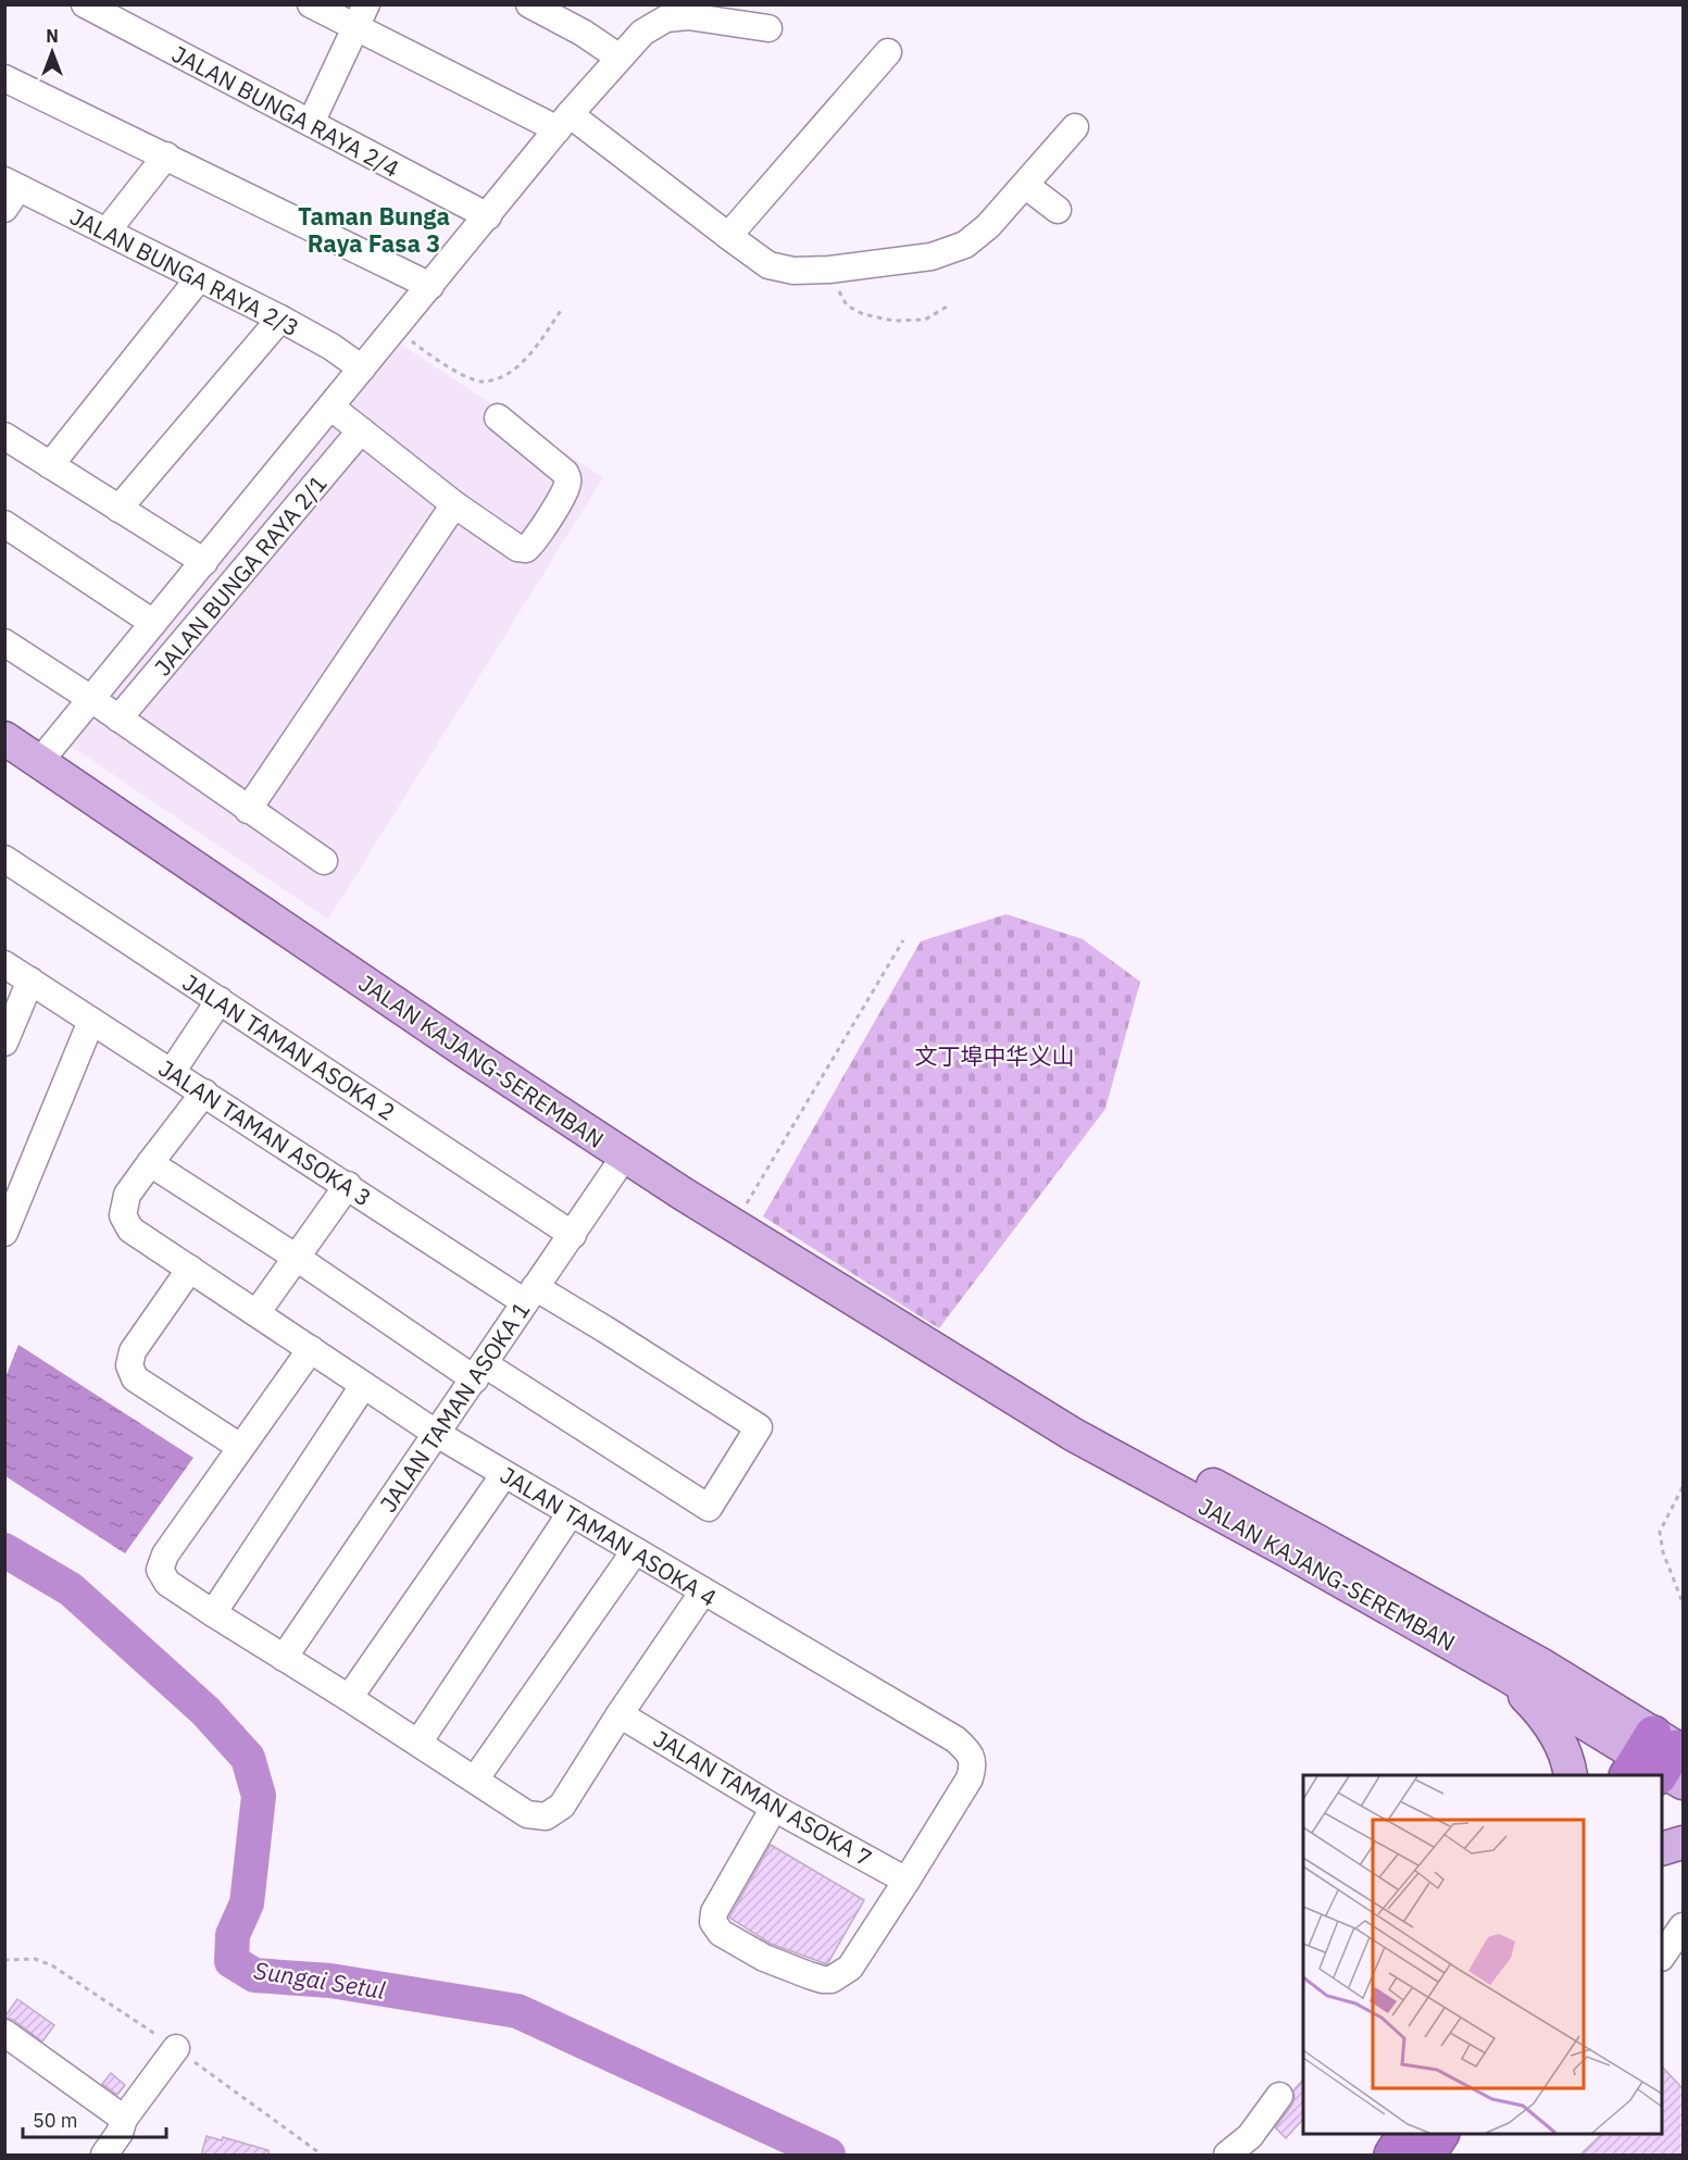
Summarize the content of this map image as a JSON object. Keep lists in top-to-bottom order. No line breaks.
{"streets":{"main road":["JALAN KAJANG-SEREMBAN"],"street":["JALAN BUNGA RAYA 2/4","JALAN BUNGA RAYA 2/3","JALAN BUNGA RAYA 2/1","JALAN TAMAN ASOKA 2","JALAN TAMAN ASOKA 3","JALAN TAMAN ASOKA 1","JALAN TAMAN ASOKA 4","JALAN TAMAN ASOKA 7"]},"crossings":[["JALAN TAMAN ASOKA 2","JALAN TAMAN ASOKA 1"],["JALAN KAJANG-SEREMBAN","JALAN TAMAN ASOKA 1"],["JALAN TAMAN ASOKA 3","JALAN TAMAN ASOKA 1"],["JALAN TAMAN ASOKA 1","JALAN TAMAN ASOKA 4"],["JALAN TAMAN ASOKA 4","JALAN TAMAN ASOKA 7"]],"districts":["Taman Bunga Raya Fasa 3"],"water":["Sungai Setul"],"parks":["文丁埠中华义山"],"scale_bar":"50 m","north":"top"}
